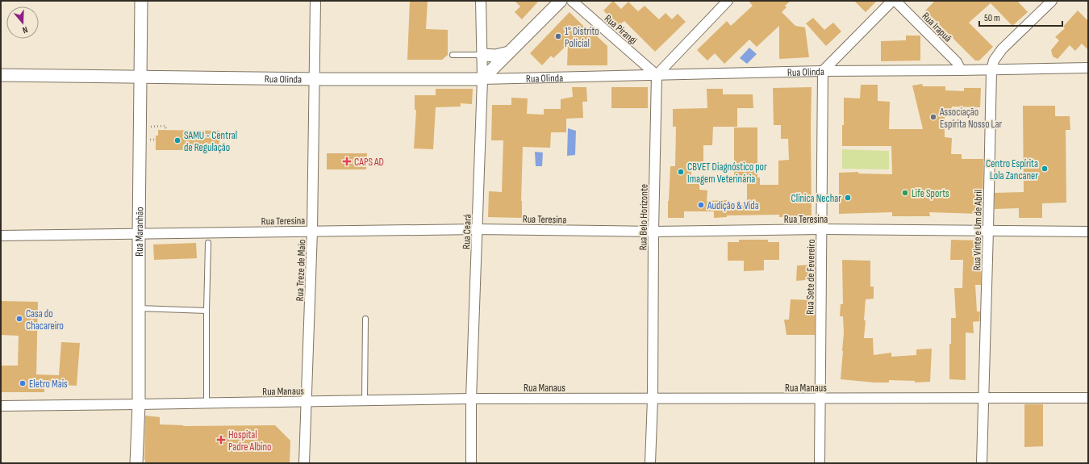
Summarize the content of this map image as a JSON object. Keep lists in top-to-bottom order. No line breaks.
{"streets":{"street":["Rua Irapuã","Rua Pirangi","Rua Olinda","Rua Belo Horizonte","Rua Teresina","Rua Vinte e Um de Abril","Rua Ceará","Rua Maranhão","Rua Treze de Maio","Rua Sete de Fevereiro","Rua Manaus"]},"crossings":[["Rua Irapuã","Rua Olinda"],["Rua Pirangi","Rua Olinda"],["Rua Pirangi","Rua Belo Horizonte"],["Rua Olinda","Rua Belo Horizonte"],["Rua Olinda","Rua Vinte e Um de Abril"],["Rua Olinda","Rua Ceará"],["Rua Olinda","Rua Maranhão"],["Rua Olinda","Rua Treze de Maio"],["Rua Olinda","Rua Sete de Fevereiro"],["Rua Belo Horizonte","Rua Teresina"],["Rua Belo Horizonte","Rua Manaus"],["Rua Teresina","Rua Vinte e Um de Abril"],["Rua Teresina","Rua Ceará"],["Rua Teresina","Rua Maranhão"],["Rua Teresina","Rua Treze de Maio"],["Rua Teresina","Rua Sete de Fevereiro"],["Rua Vinte e Um de Abril","Rua Manaus"],["Rua Ceará","Rua Manaus"],["Rua Maranhão","Rua Manaus"],["Rua Treze de Maio","Rua Manaus"],["Rua Sete de Fevereiro","Rua Manaus"]],"places":{"other":["1° Distrito Policial","Associação Espírita Nosso Lar","SAMU - Central de Regulação","Centro Espírita Lola Zancaner","CBVET Diagnóstico por Imagem Veterinária","Life Sports","Clínica Nechar","Audição & Vida","Casa do Chacareiro","Eletro Mais"],"health":["CAPS AD","Hospital Padre Albino"]},"scale_bar":"50 m","north":"bottom"}
